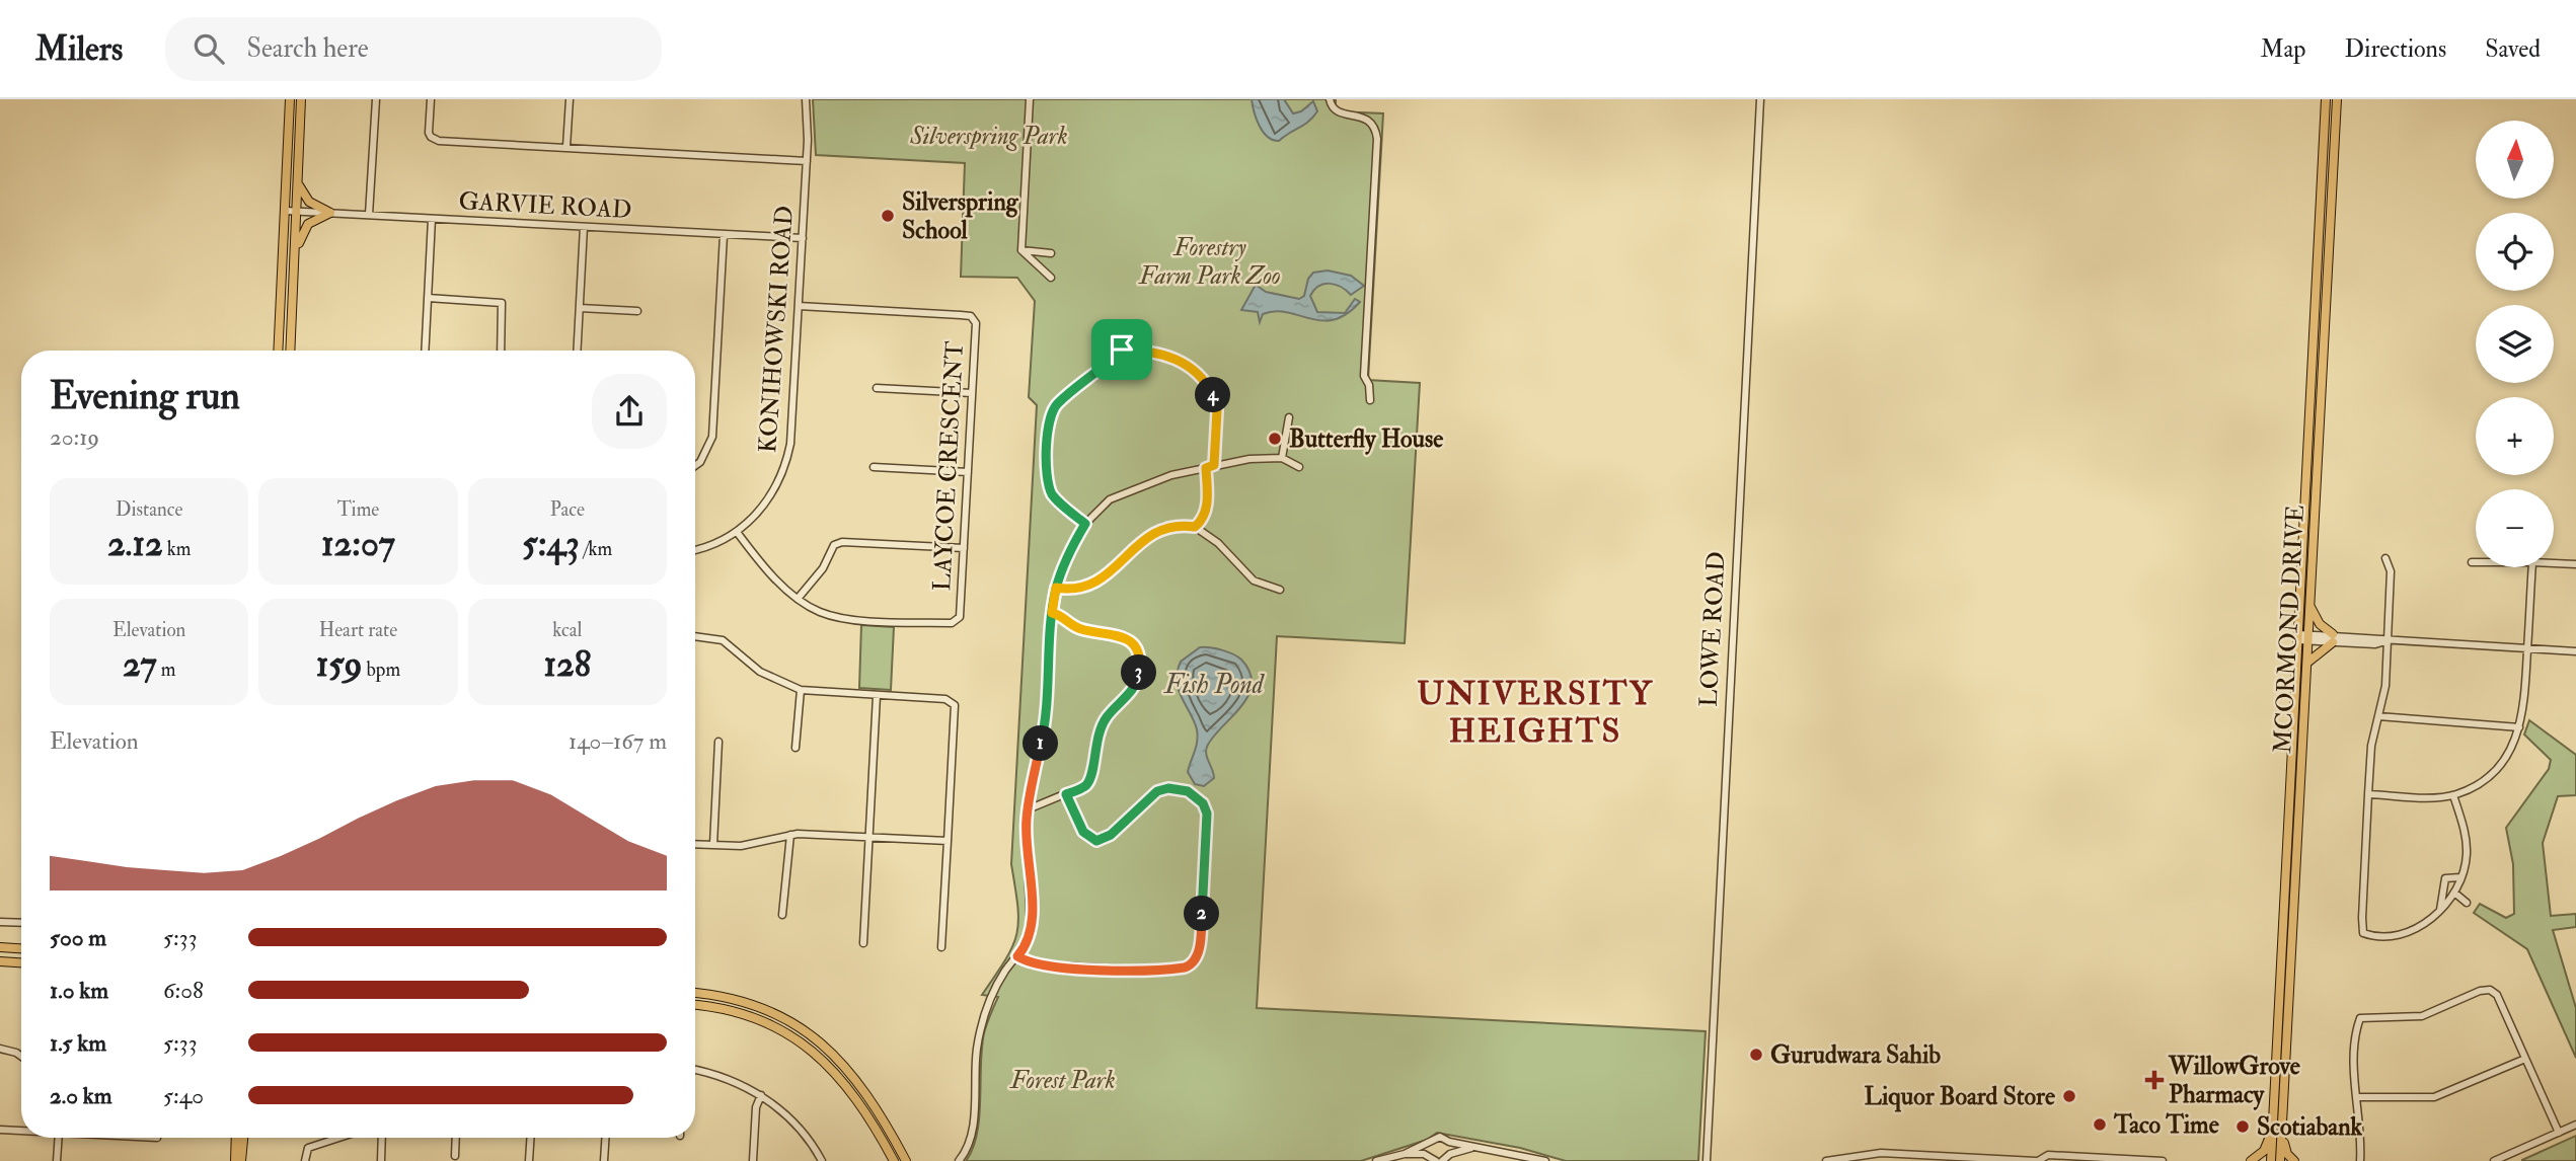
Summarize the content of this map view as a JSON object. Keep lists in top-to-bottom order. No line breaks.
{"streets":{"main road":["MCORMOND DRIVE"],"street":["GARVIE ROAD","KONIHOWSKI ROAD","LAYCOE CRESCENT","LOWE ROAD"]},"crossings":[["GARVIE ROAD","KONIHOWSKI ROAD"],["KONIHOWSKI ROAD","LAYCOE CRESCENT"]],"districts":["UNIVERSITY HEIGHTS"],"water":["Fish Pond"],"parks":["Silverspring Park","Forestry Farm Park Zoo","Forest Park"],"places":{"other":["Silverspring School","Butterfly House","Gurudwara Sahib","Liquor Board Store","Taco Time","Scotiabank"],"health":["WillowGrove Pharmacy"]},"north":"top","page":{"header":"Milers","search":"Search here","nav":["Map","Directions","Saved"],"map_buttons":["+","−"],"heading":["Evening run","20:19"],"pins":["4","3","1","2"],"stats":[["Distance","2.12 km"],["Time","12:07"],["Pace","5:43 /km"],["Elevation","27 m"],["Heart rate","159 bpm"],["kcal","128"]],"chart":["Elevation","140–167 m"],"list":[{"name":"500 m","note":"5:33"},{"name":"1.0 km","note":"6:08"},{"name":"1.5 km","note":"5:33"},{"name":"2.0 km","note":"5:40"}]}}
